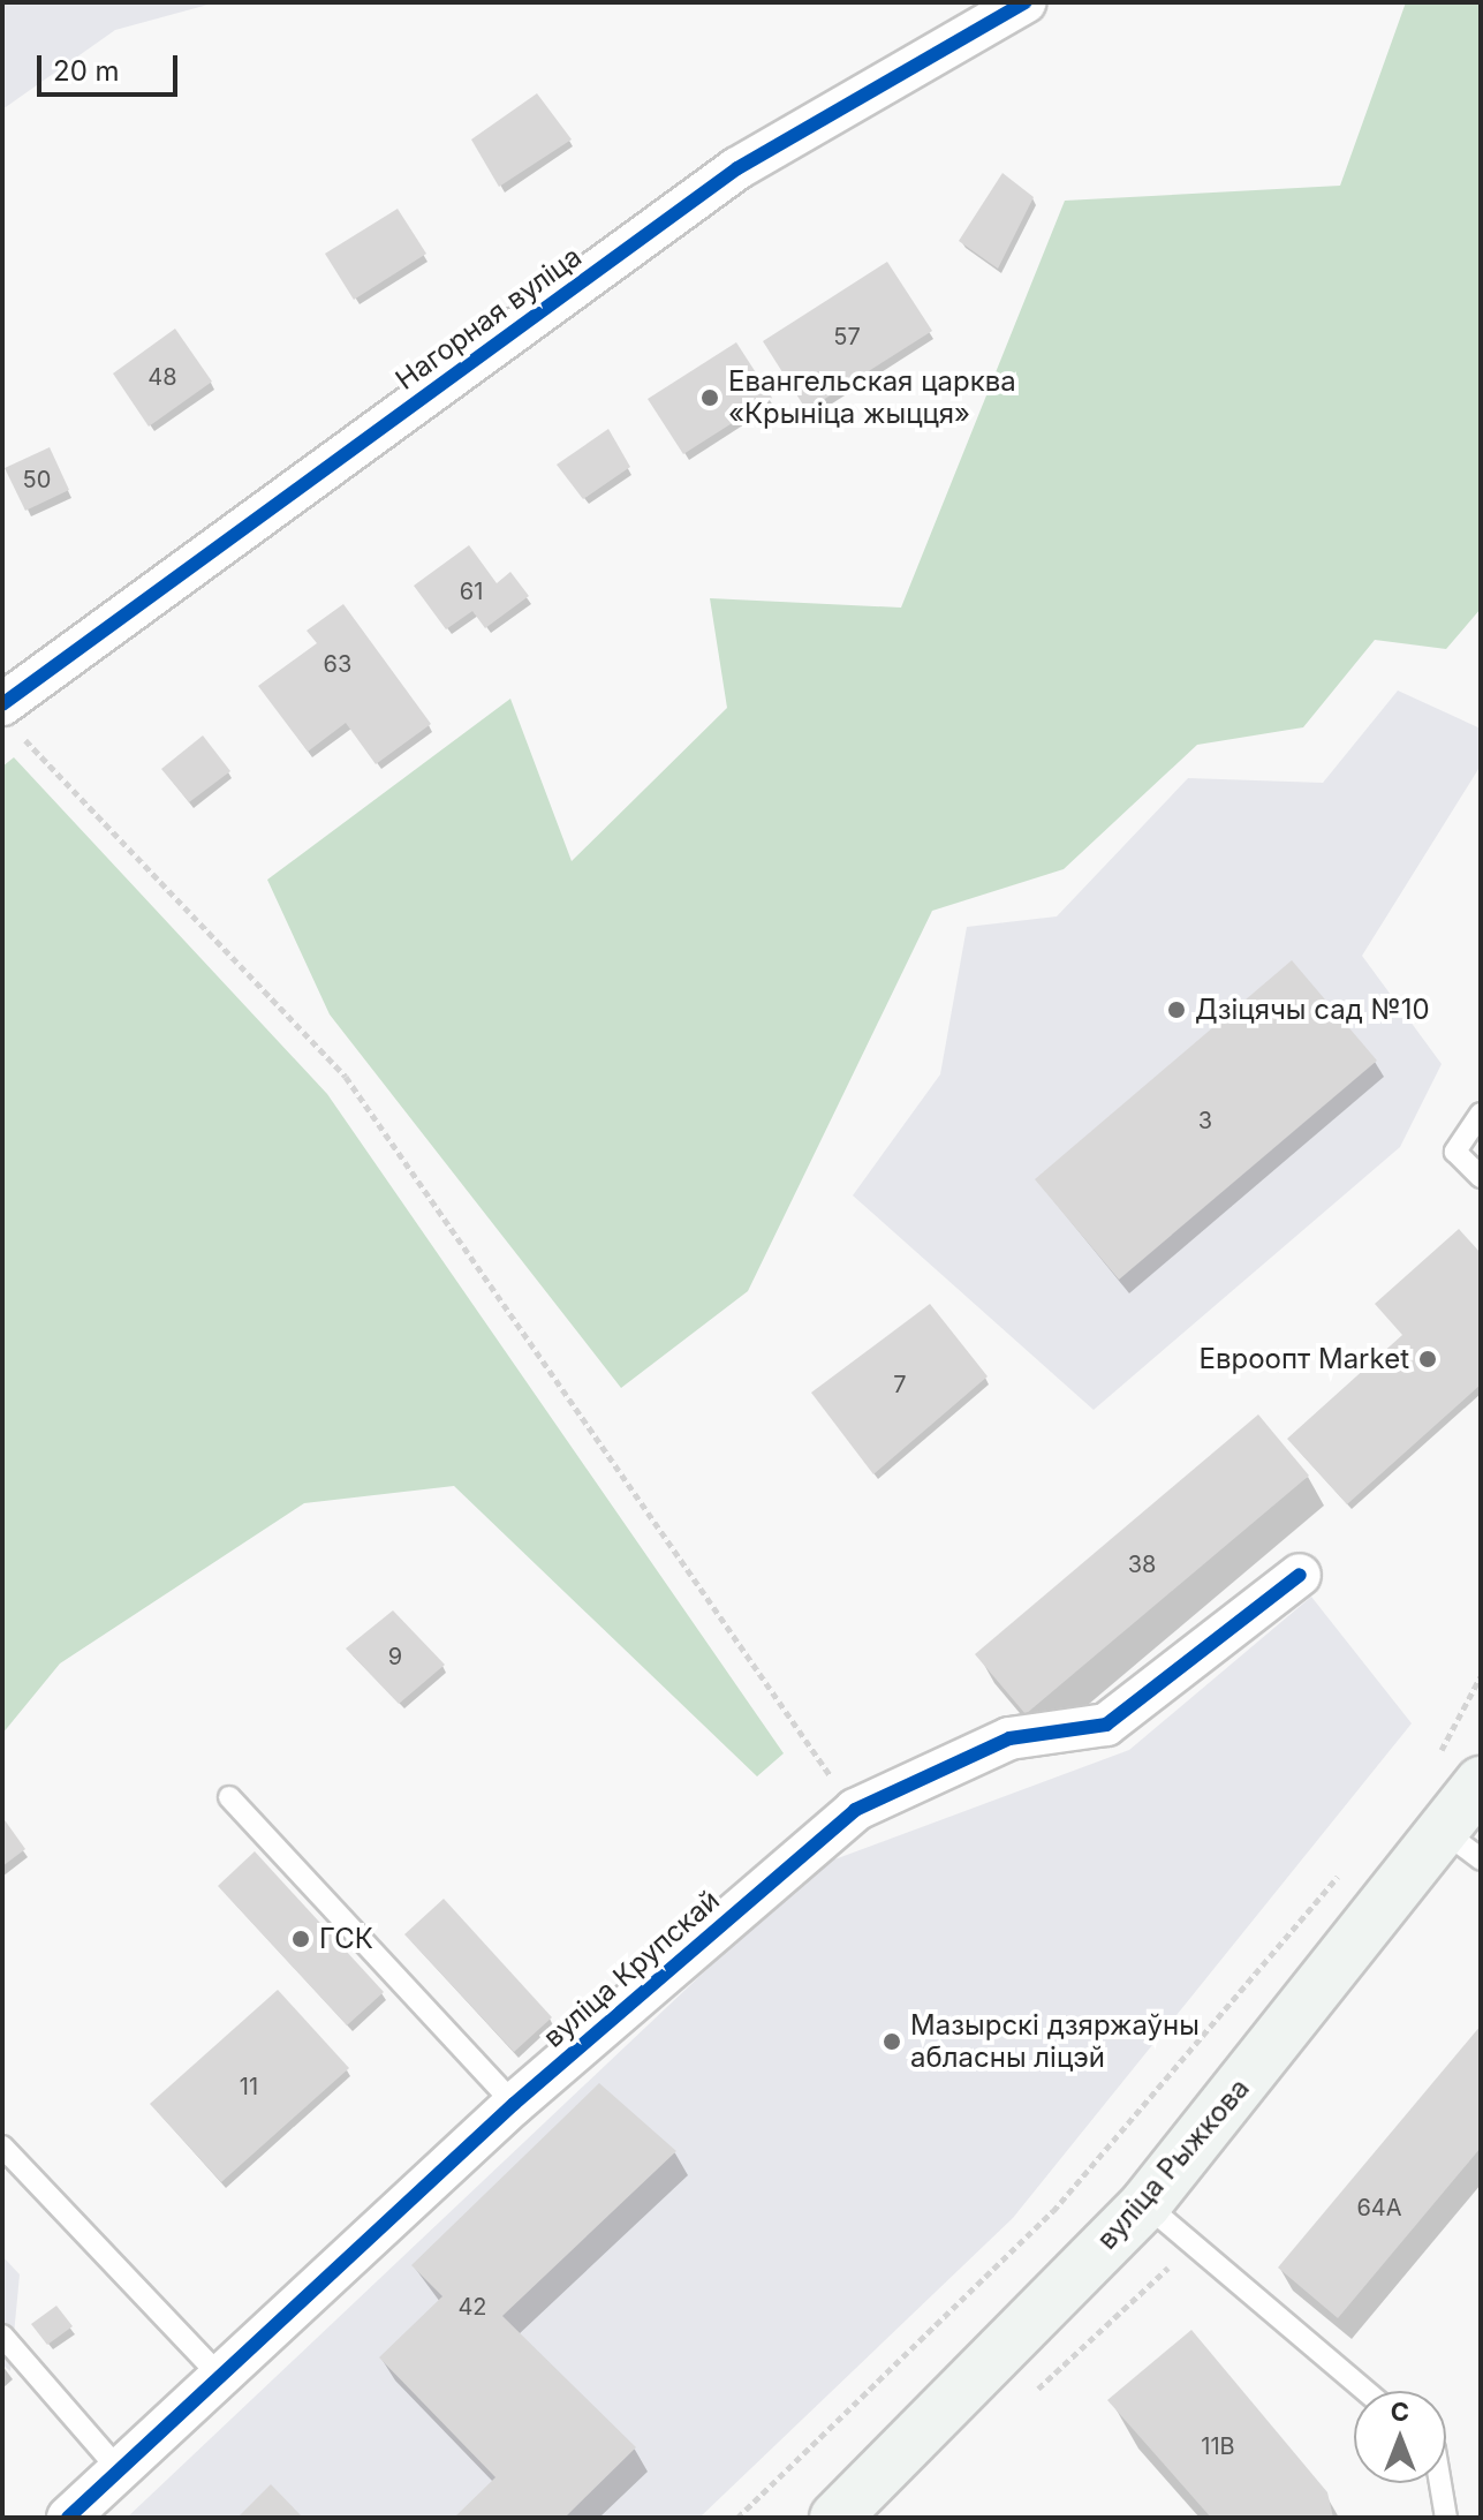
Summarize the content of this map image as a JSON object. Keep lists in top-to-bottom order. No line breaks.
{"streets":{"main road":["вуліца Рыжкова"],"street":["Нагорная вуліца","вуліца Крупскай"]},"places":["Евангельская царква «Крыніца жыцця»","Дзіцячы сад №10","Евроопт Market","ГСК","Мазырскі дзяржаўны абласны ліцэй"],"house_numbers":["57","48","50","61","63","3","7","38","9","11","64А","42","11В"],"scale_bar":"20 m","north":"top"}
